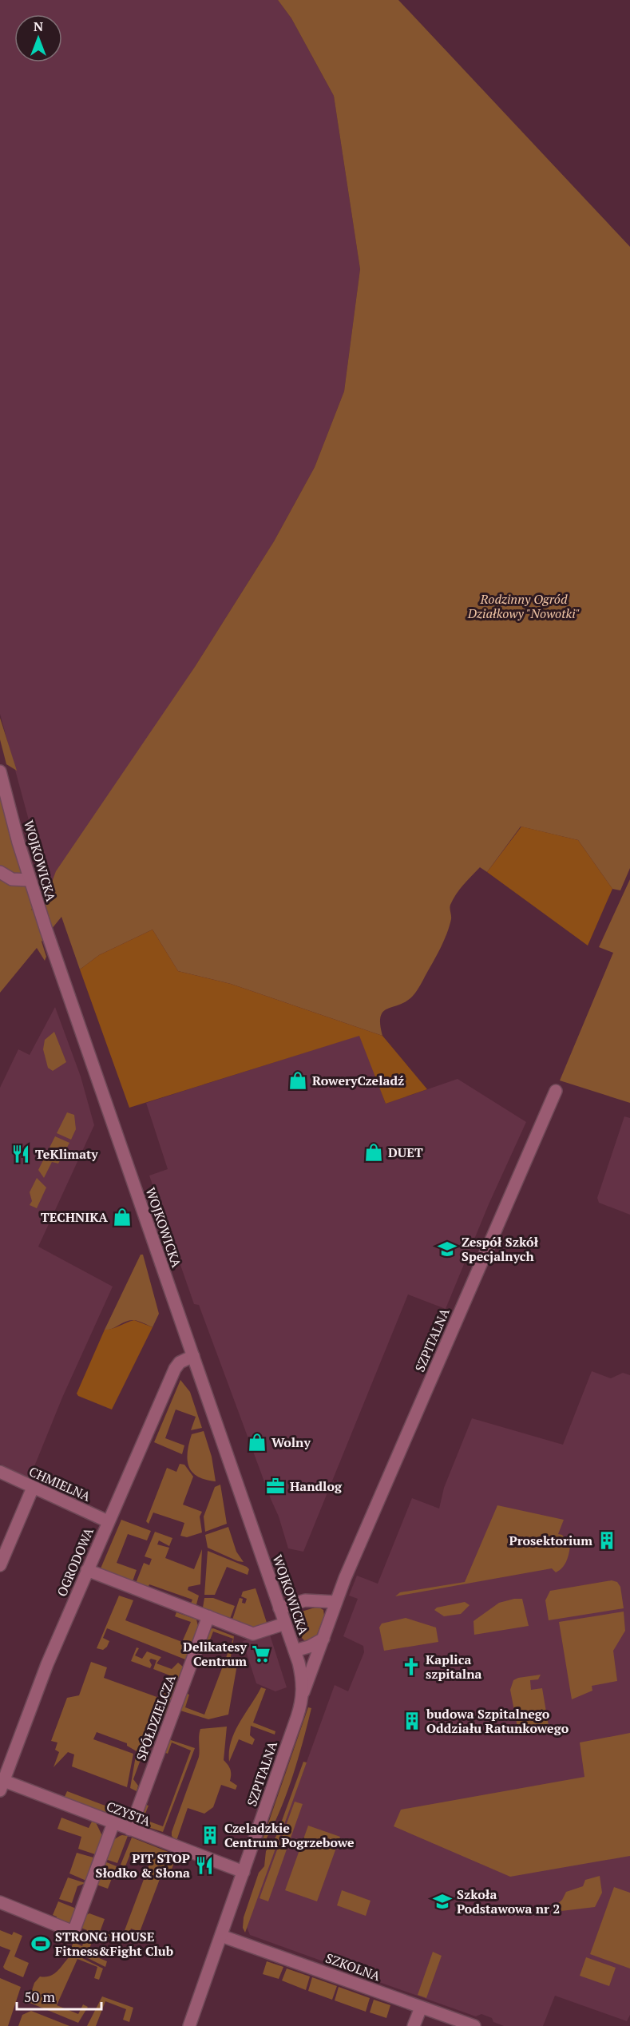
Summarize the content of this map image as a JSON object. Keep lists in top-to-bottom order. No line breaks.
{"streets":{"street":["WOJKOWICKA","SZPITALNA","CHMIELNA","OGRODOWA","SPÓŁDZIELCZA","CZYSTA","SZKOLNA"]},"crossings":[["WOJKOWICKA","SZPITALNA"],["WOJKOWICKA","OGRODOWA"],["SZPITALNA","CZYSTA"],["SZPITALNA","SZKOLNA"],["CHMIELNA","OGRODOWA"],["OGRODOWA","CZYSTA"],["SPÓŁDZIELCZA","CZYSTA"]],"parks":["Rodzinny Ogród Działkowy \"Nowotki\""],"places":{"shop":["RoweryCzeladź","DUET","TECHNIKA","Wolny"],"restaurant":["TeKlimaty","PIT STOP Słodko & Słona"],"school or university":["Zespół Szkół Specjalnych","Szkoła Podstawowa nr 2"],"office":["Handlog"],"building":["Prosektorium","budowa Szpitalnego Oddziału Ratunkowego","Czeladzkie Centrum Pogrzebowe"],"supermarket":["Delikatesy Centrum"],"church":["Kaplica szpitalna"],"sports":["STRONG HOUSE Fitness&Fight Club"]},"scale_bar":"50 m","north":"top"}
